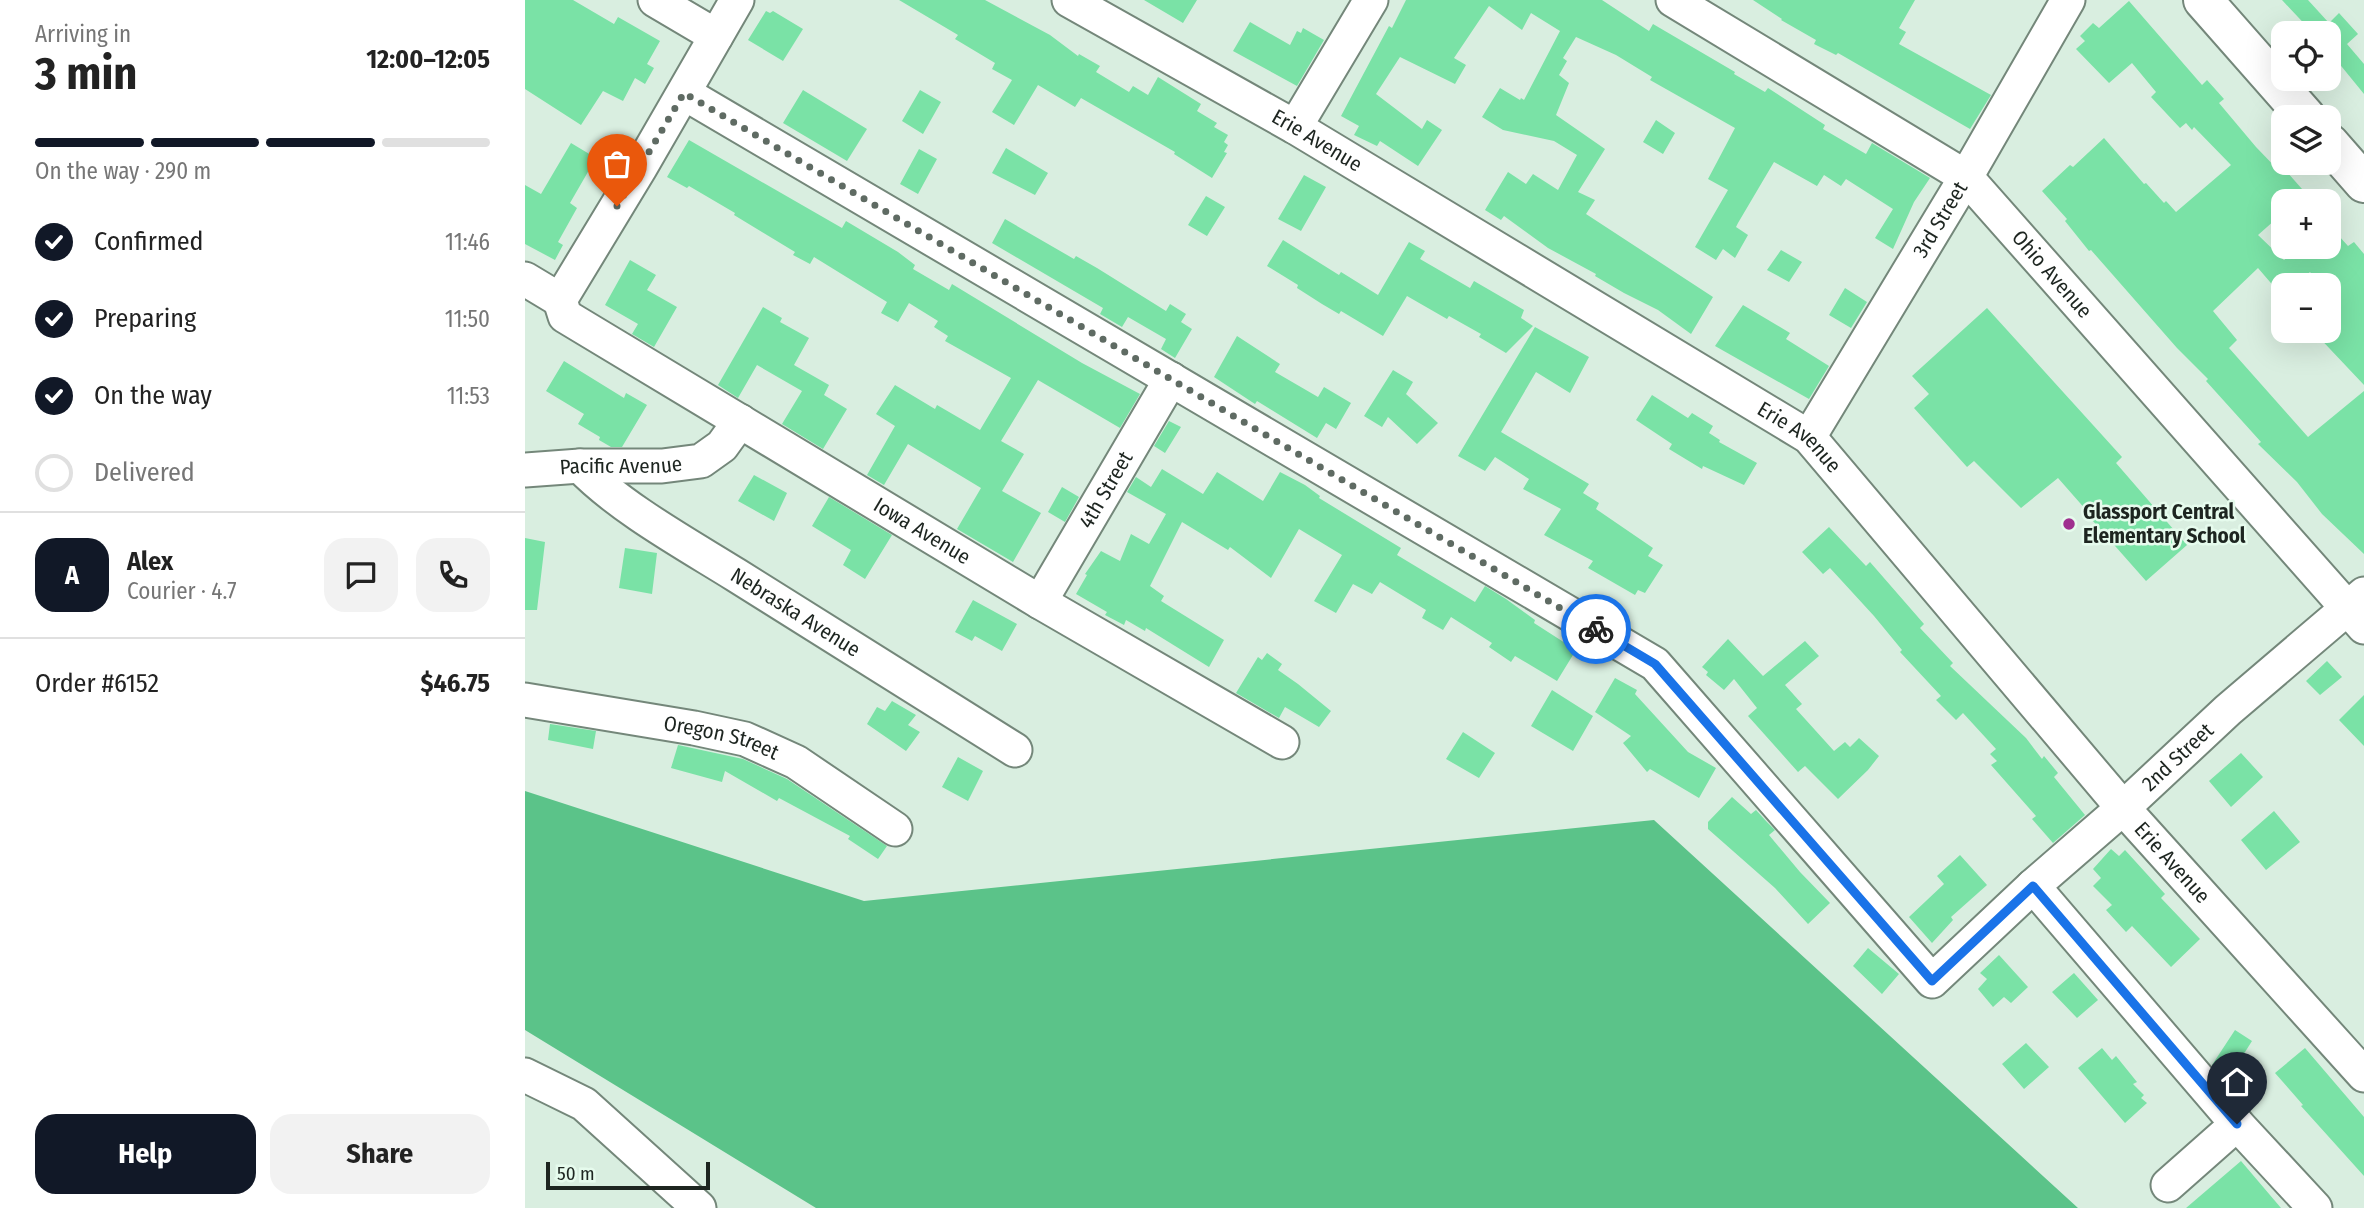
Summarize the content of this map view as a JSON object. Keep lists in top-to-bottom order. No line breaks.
{"streets":{"street":["Erie Avenue","3rd Street","Ohio Avenue","Pacific Avenue","4th Street","Iowa Avenue","Nebraska Avenue","Oregon Street","2nd Street"]},"crossings":[["Erie Avenue","3rd Street"],["Erie Avenue","2nd Street"],["3rd Street","Ohio Avenue"],["Ohio Avenue","2nd Street"],["Pacific Avenue","Iowa Avenue"],["Pacific Avenue","Nebraska Avenue"],["4th Street","Iowa Avenue"],["4th Street","2nd Street"]],"places":["Glassport Central Elementary School"],"scale_bar":"50 m","page":{"heading":["3 min","Arriving in","12:00–12:05"],"panel":["Alex","Courier · 4.7","Order #6152","$46.75"],"map_buttons":["+","−"],"bar":"On the way · 290 m","list":[["Confirmed","11:46"],["Preparing","11:50"],["On the way","11:53"],"Delivered"],"round":"A","buttons":["Help","Share"],"scale":"50 m"}}
